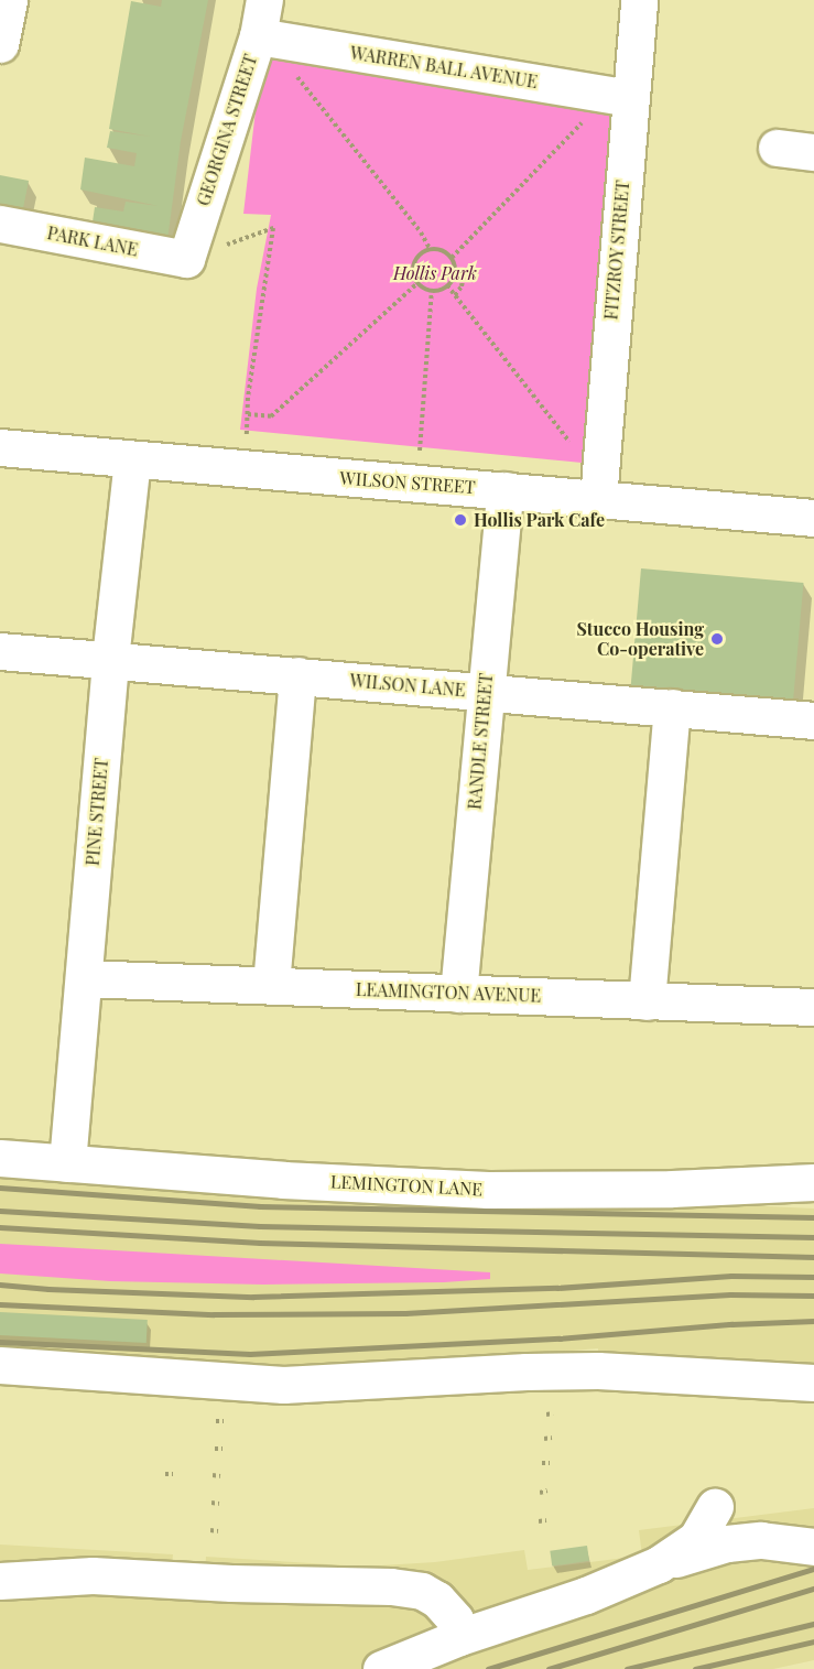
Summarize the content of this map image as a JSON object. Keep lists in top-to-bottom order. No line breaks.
{"streets":{"street":["WARREN BALL AVENUE","GEORGINA STREET","PARK LANE","FITZROY STREET","WILSON STREET","WILSON LANE","RANDLE STREET","PINE STREET","LEAMINGTON AVENUE","LEMINGTON LANE"]},"crossings":[["WARREN BALL AVENUE","GEORGINA STREET"],["WARREN BALL AVENUE","FITZROY STREET"],["GEORGINA STREET","PARK LANE"],["FITZROY STREET","WILSON STREET"],["WILSON STREET","RANDLE STREET"],["WILSON STREET","PINE STREET"],["WILSON LANE","RANDLE STREET"],["WILSON LANE","PINE STREET"],["RANDLE STREET","LEAMINGTON AVENUE"],["PINE STREET","LEAMINGTON AVENUE"],["PINE STREET","LEMINGTON LANE"]],"parks":["Hollis Park"],"places":["Hollis Park Cafe","Stucco Housing Co-operative"]}
